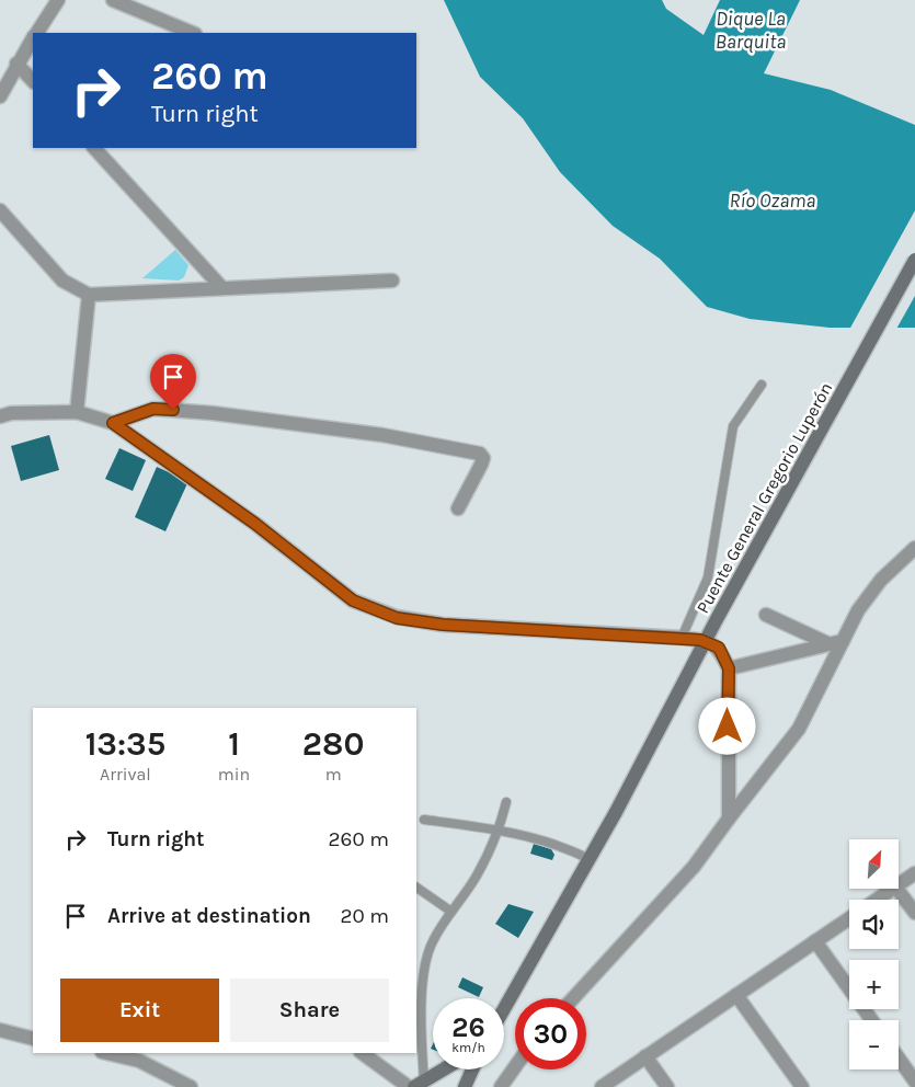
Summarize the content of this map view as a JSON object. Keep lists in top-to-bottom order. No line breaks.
{"streets":{"street":["Puente General Gregorio Luperón"]},"water":["Dique La Barquita","Río Ozama"],"north":"top right","page":{"turn":["260 m","Turn right"],"eta":["13:35","Arrival","1","min","280","m"],"list":[{"name":"Turn right","value":"260 m"},{"name":"Arrive at destination","value":"20 m"}],"map_buttons":["+","−"],"buttons":["Exit","Share"],"speed":"26 km/h","limit":"30"}}
